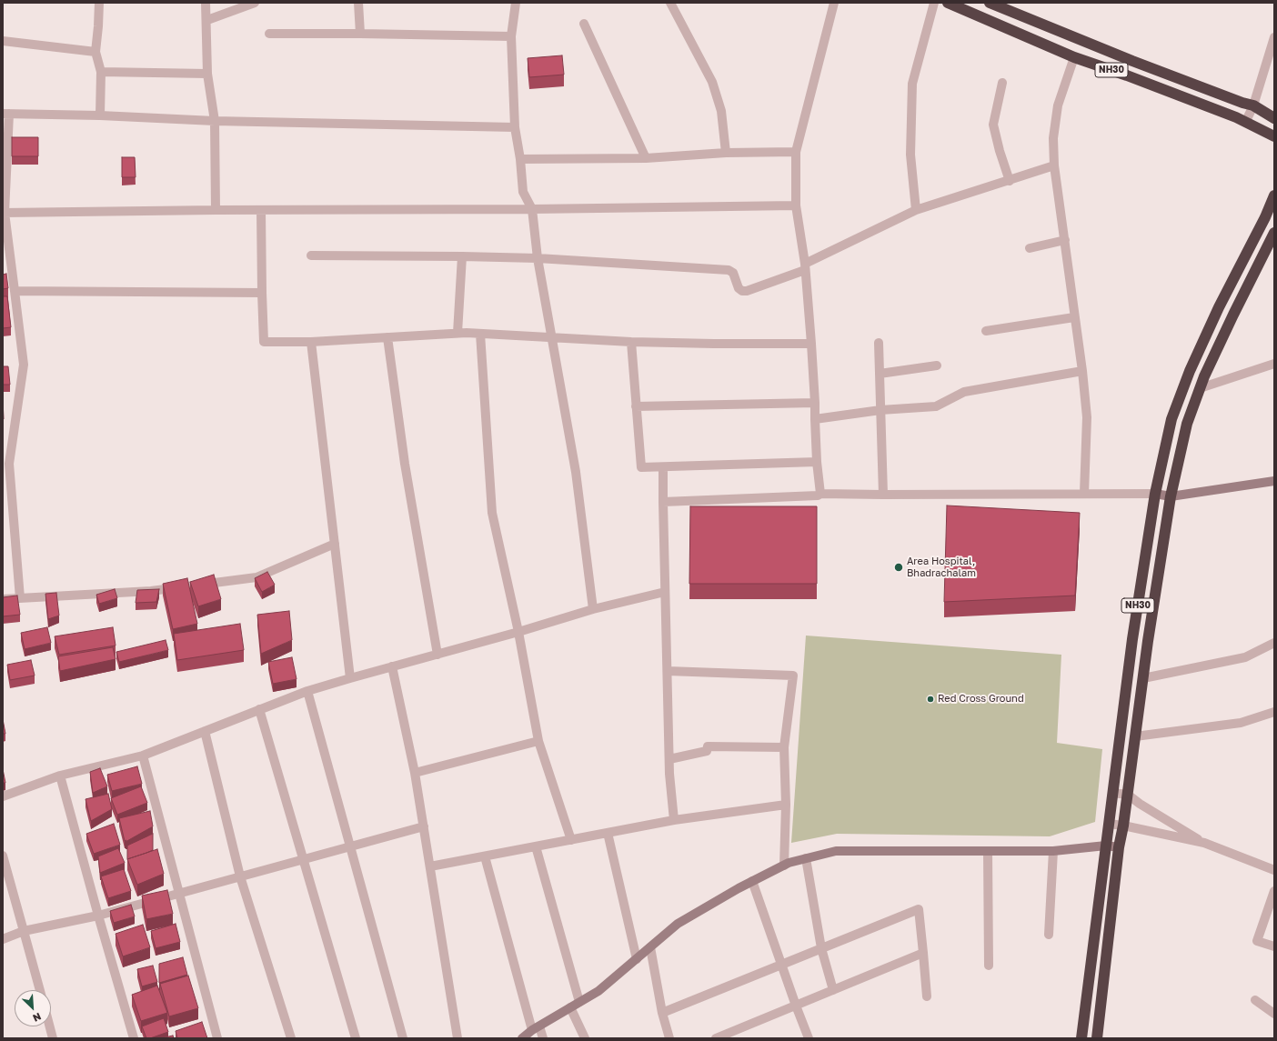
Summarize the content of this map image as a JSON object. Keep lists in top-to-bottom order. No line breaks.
{"streets":{"highway":["NH30"]},"places":["Area Hospital, Bhadrachalam","Red Cross Ground"],"north":"bottom right"}
